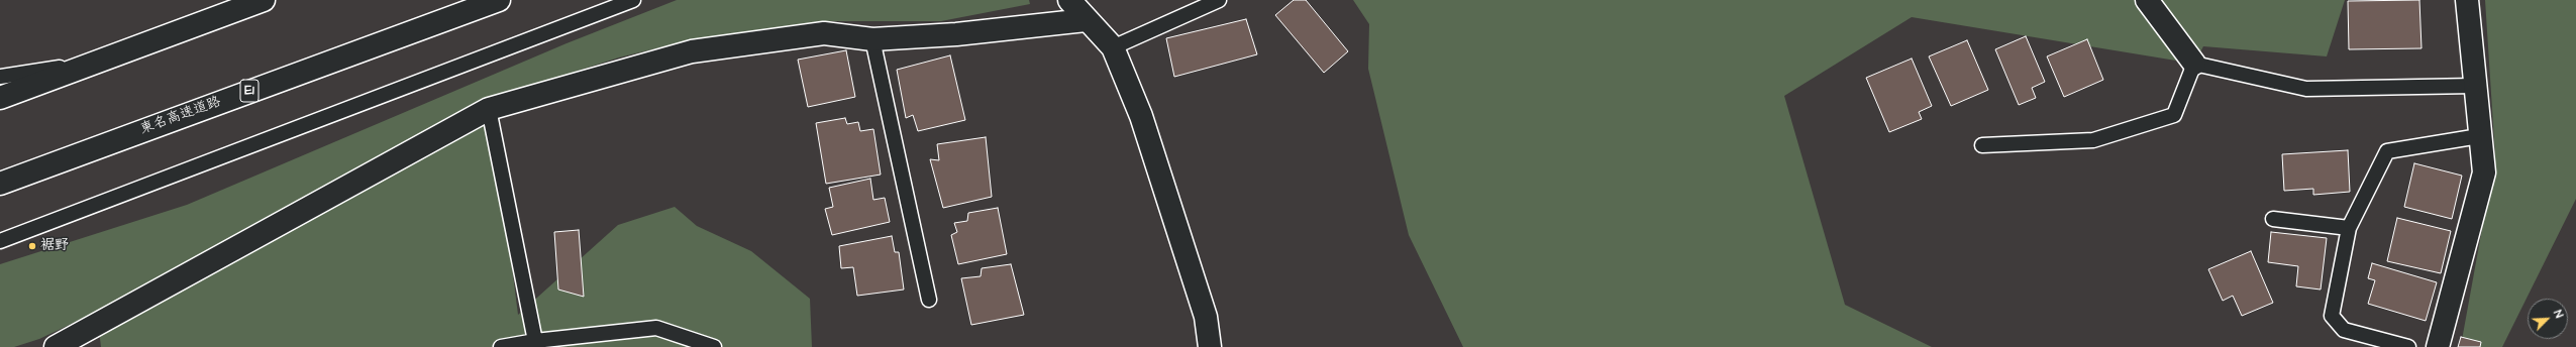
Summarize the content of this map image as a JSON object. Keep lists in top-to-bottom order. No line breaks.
{"streets":{"main road":["E1","東名高速道路"]},"places":["裾野"],"north":"top right"}
